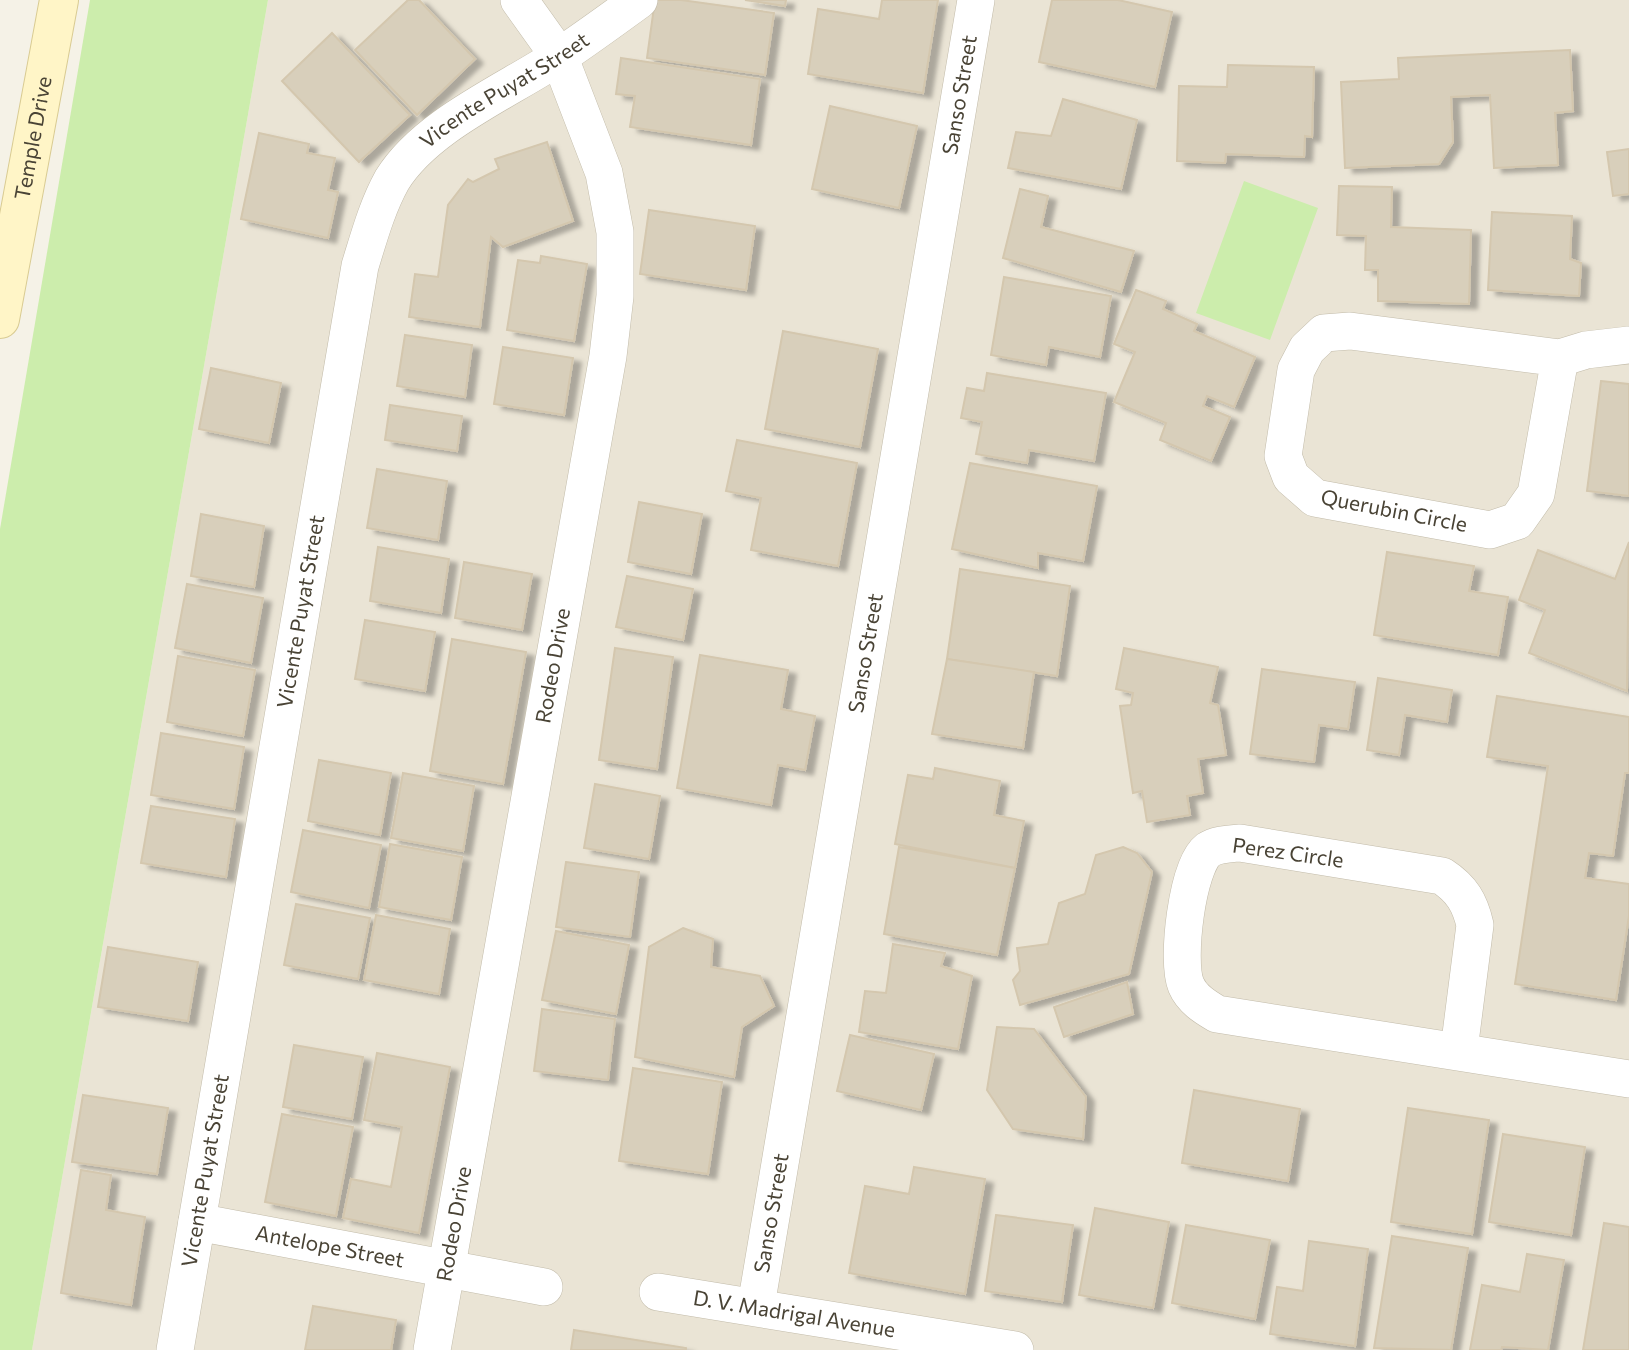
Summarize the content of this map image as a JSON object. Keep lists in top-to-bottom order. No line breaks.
{"streets":{"street":["Vicente Puyat Street","Sanso Street","Temple Drive","Querubin Circle","Rodeo Drive","Perez Circle","Antelope Street","D. V. Madrigal Avenue"]},"crossings":[["Vicente Puyat Street","Rodeo Drive"],["Vicente Puyat Street","Antelope Street"],["Sanso Street","D. V. Madrigal Avenue"],["Rodeo Drive","Antelope Street"]]}
